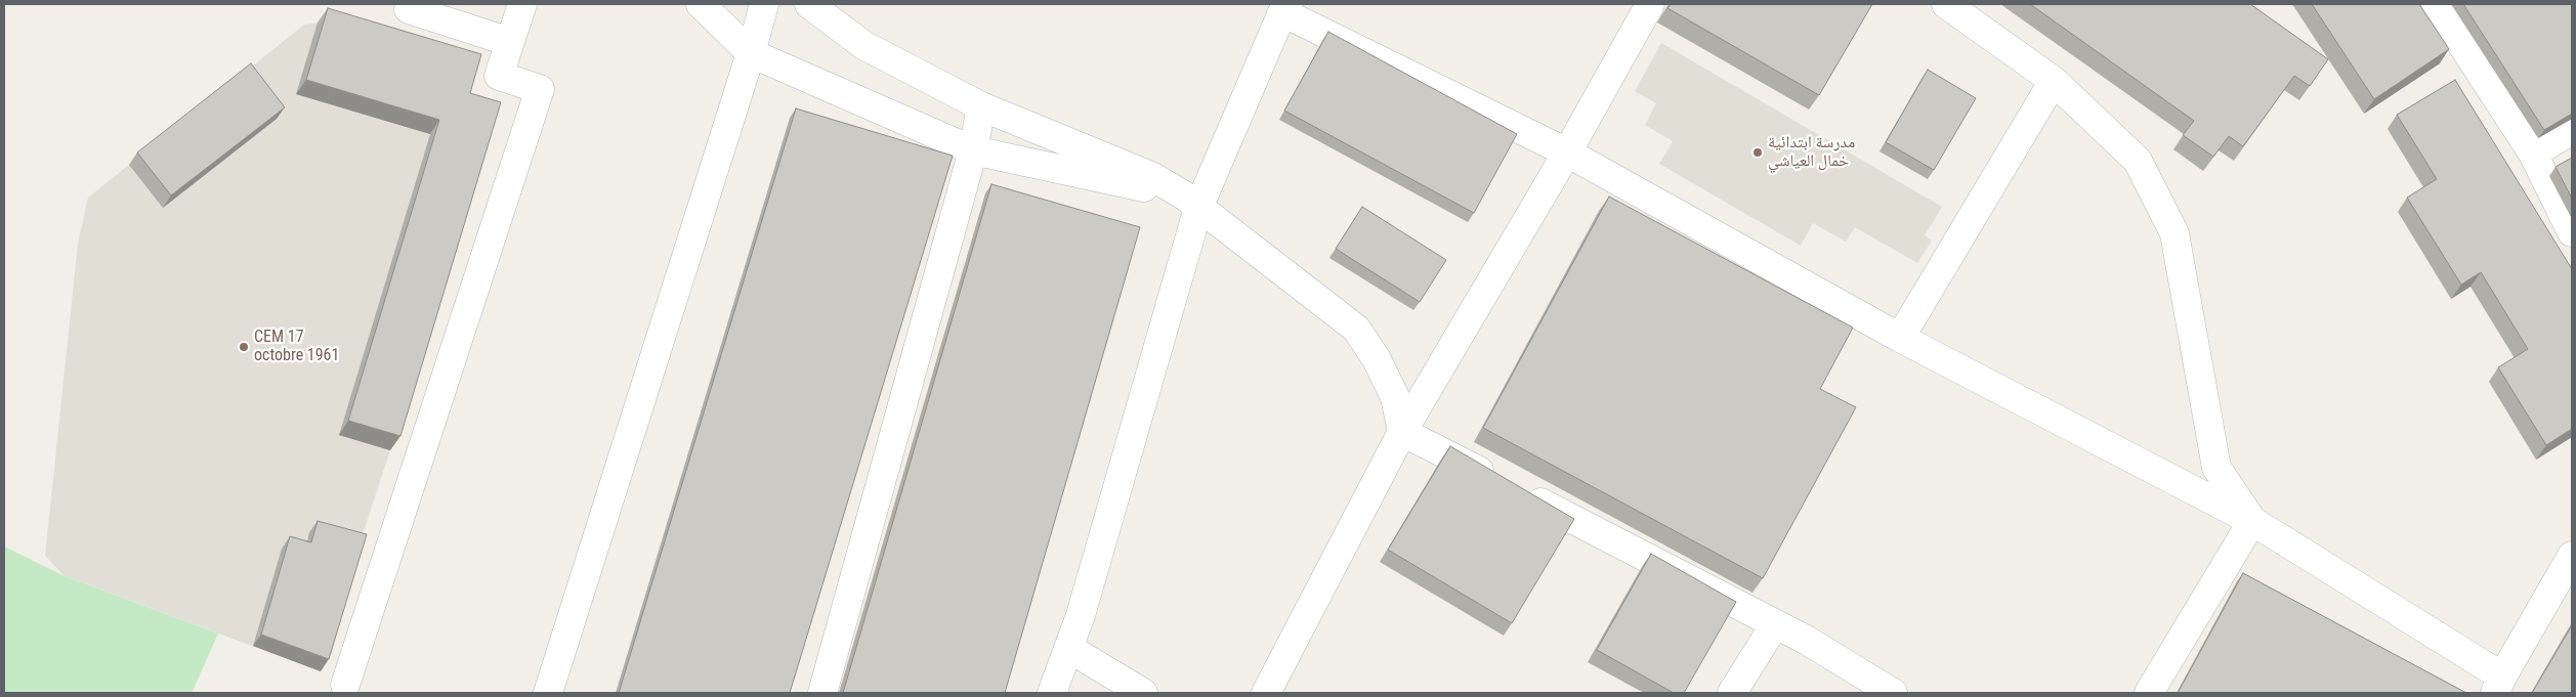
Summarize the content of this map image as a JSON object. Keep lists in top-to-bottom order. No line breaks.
{"places":["مدرسة ابتدائية خمال العياشي","CEM 17 octobre 1961"]}
